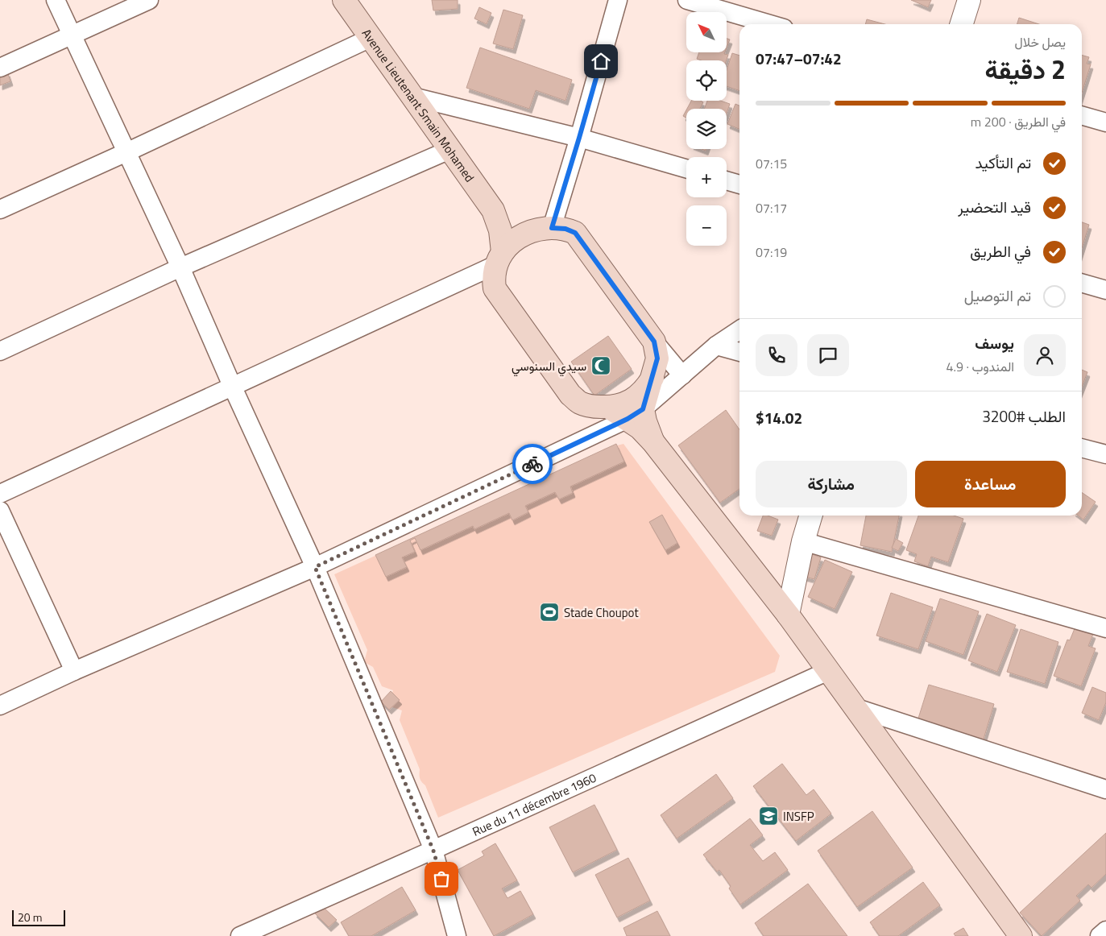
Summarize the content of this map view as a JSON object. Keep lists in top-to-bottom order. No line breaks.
{"streets":{"main road":["Avenue Lieutenant Smain Mohamed"],"street":["Rue du 11 décembre 1960"]},"places":{"mosque":["سيدي السنوسي"],"sports":["Stade Choupot"],"school or university":["INSFP"]},"scale_bar":"20 m","north":"top left","page":{"map_buttons":["+","−"],"heading":["2 دقيقة","يصل خلال","07:42–07:47"],"panel":["يوسف","المندوب · 4.9","الطلب #3200","$14.02"],"bar":"في الطريق · 200 m","list":[["تم التأكيد","07:15"],["قيد التحضير","07:17"],["في الطريق","07:19"],"تم التوصيل"],"buttons":["مساعدة","مشاركة"],"scale":"20 m"}}
